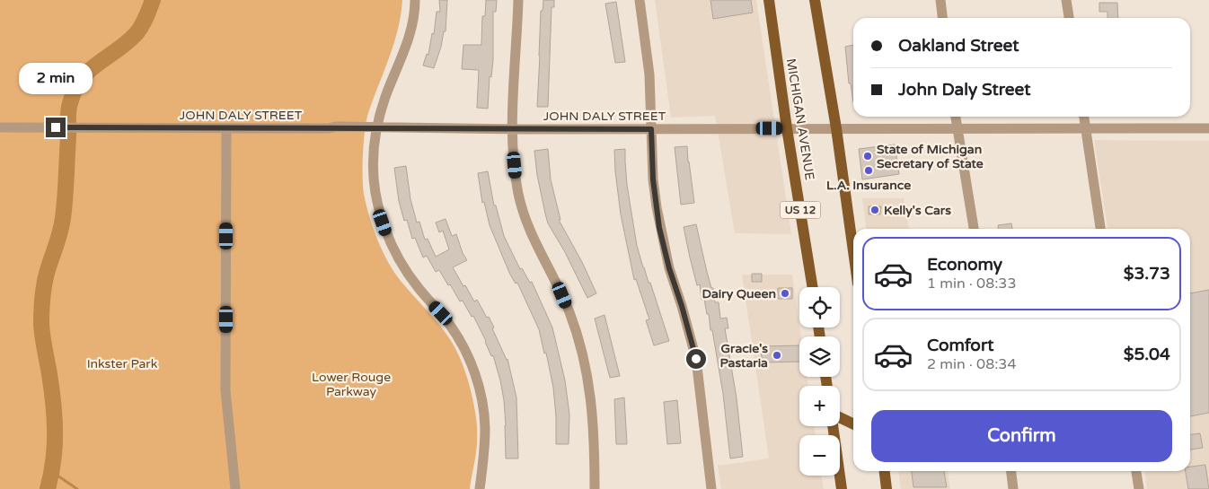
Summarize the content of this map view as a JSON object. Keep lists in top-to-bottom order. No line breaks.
{"streets":{"main road":["MICHIGAN AVENUE","US 12"],"street":["JOHN DALY STREET"]},"crossings":[["JOHN DALY STREET","MICHIGAN AVENUE"]],"parks":["Inkster Park","Lower Rouge Parkway"],"places":["State of Michigan Secretary of State","L.A. Insurance","Kelly's Cars","Dairy Queen","Gracie's Pastaria"],"page":{"banner":["Oakland Street","John Daly Street"],"bubble":"2 min","list":[{"name":"Economy","note":"1 min · 08:33","value":"$3.73"},{"name":"Comfort","note":"2 min · 08:34","value":"$5.04"}],"map_buttons":["+","−"],"buttons":"Confirm"}}
